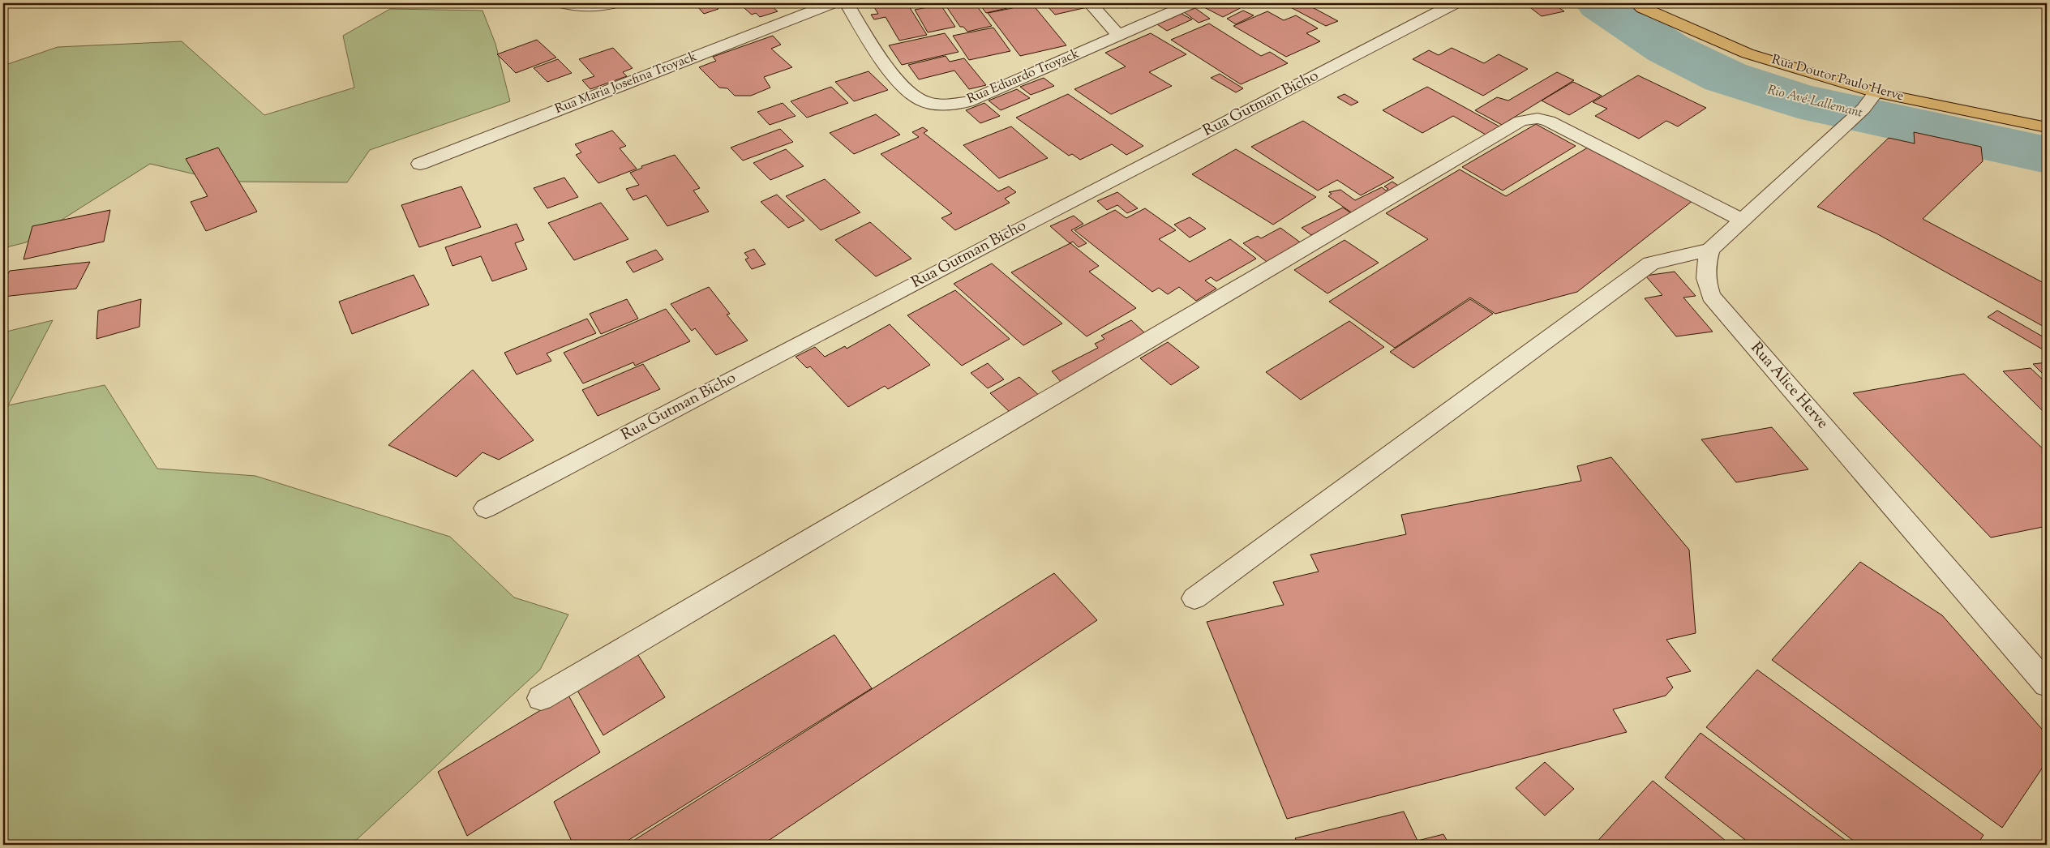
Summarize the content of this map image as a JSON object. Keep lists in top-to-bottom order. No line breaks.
{"streets":{"main road":["Rua Doutor Paulo Herve"],"street":["Rua Eduardo Troyack","Rua Maria Josefina Troyack","Rua Gutman Bicho","Rua Alice Herve"]},"water":["Rio Avé‐Lallemant"]}
